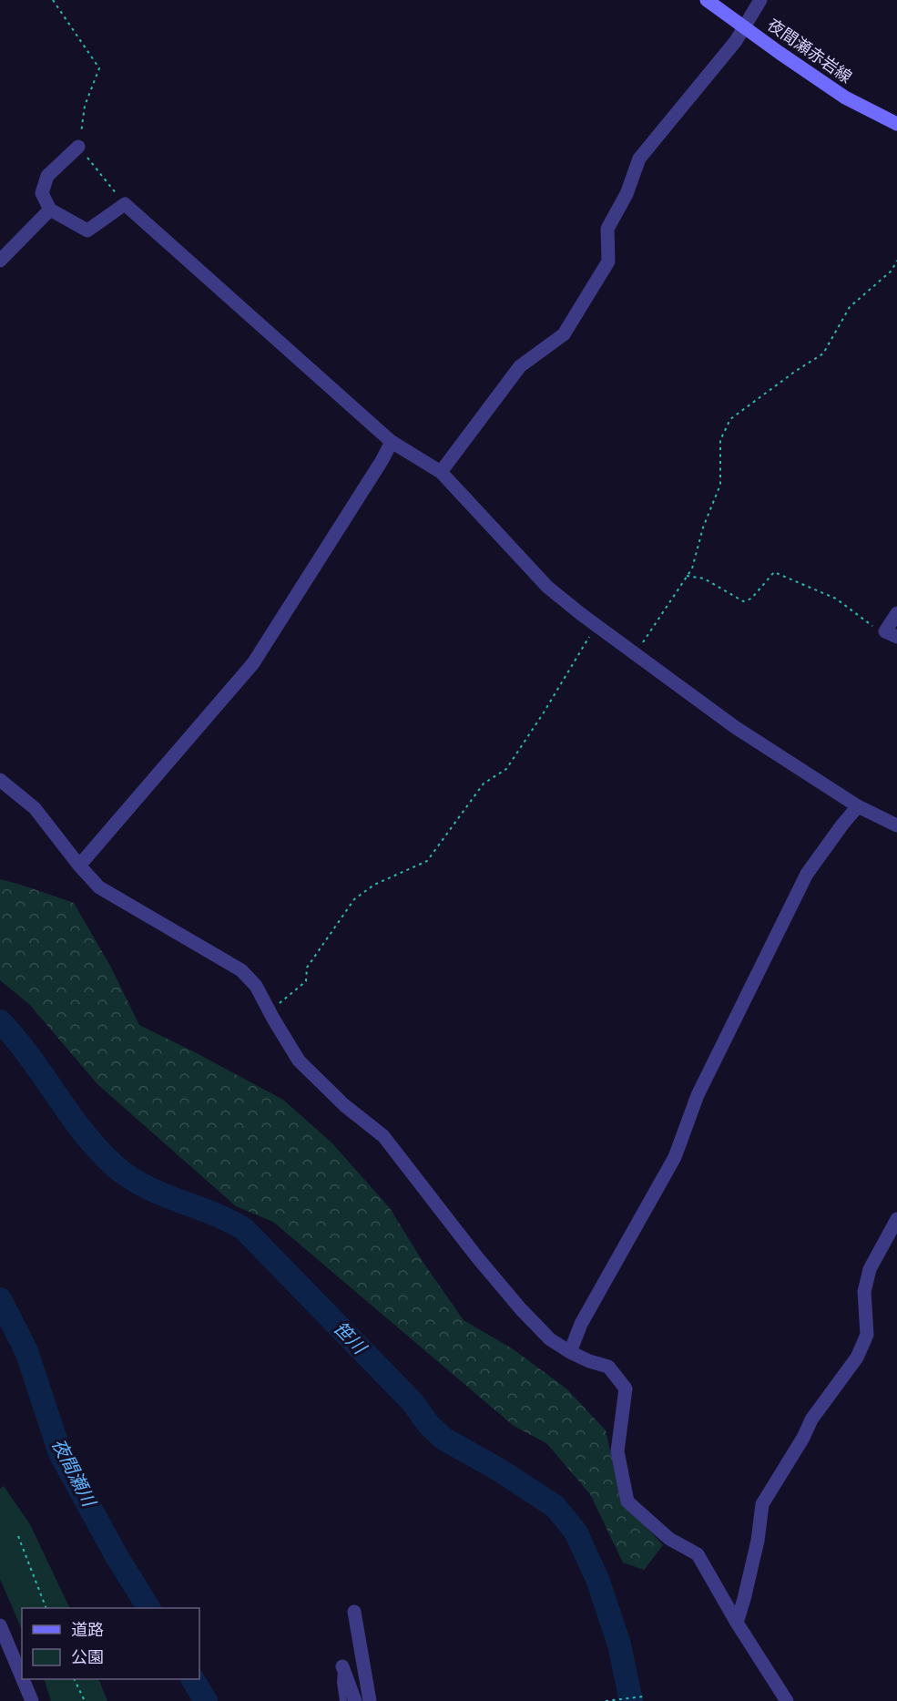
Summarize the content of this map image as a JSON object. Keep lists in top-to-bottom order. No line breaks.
{"streets":{"main road":["夜間瀬赤岩線"]},"water":["笹川","夜間瀬川"],"legend":["道路","公園"]}
